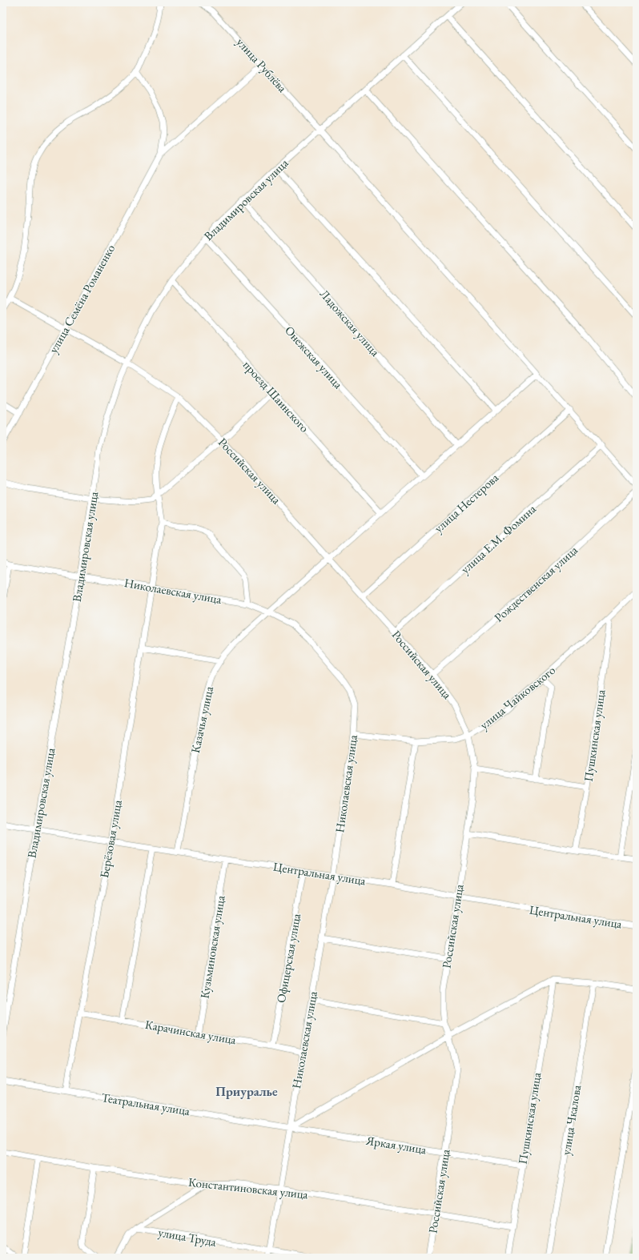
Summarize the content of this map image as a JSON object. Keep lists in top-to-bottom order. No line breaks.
{"streets":{"street":["улица Рублёва","Владимировская улица","улица Семёна Романенко","Ладожская улица","Онежская улица","проезд Шаинского","Российская улица","улица Нестерова","улица Е.М. Фомина","Рождественская улица","Николаевская улица","улица Чайковского","Казачья улица","Пушкинская улица","Берёзовая улица","Центральная улица","Кузьминовская улица","Офицерская улица","Карачинская улица","Театральная улица","улица Чкалова","Яркая улица","Константиновская улица","улица Труда"]},"crossings":[["улица Рублёва","Владимировская улица"],["улица Рублёва","улица Семёна Романенко"],["улица Рублёва","улица Нестерова"],["улица Рублёва","улица Е.М. Фомина"],["Владимировская улица","Ладожская улица"],["Владимировская улица","Онежская улица"],["Владимировская улица","проезд Шаинского"],["Владимировская улица","Российская улица"],["Владимировская улица","Николаевская улица"],["Владимировская улица","Центральная улица"],["улица Семёна Романенко","Российская улица"],["Российская улица","улица Нестерова"],["Российская улица","улица Е.М. Фомина"],["Российская улица","Рождественская улица"],["Российская улица","улица Чайковского"],["Российская улица","Казачья улица"],["Российская улица","Берёзовая улица"],["Российская улица","Центральная улица"],["Российская улица","Яркая улица"],["Российская улица","Константиновская улица"],["Николаевская улица","улица Чайковского"],["Николаевская улица","Казачья улица"],["Николаевская улица","Берёзовая улица"],["Николаевская улица","Центральная улица"],["Николаевская улица","Карачинская улица"],["Николаевская улица","Театральная улица"],["Николаевская улица","Яркая улица"],["Николаевская улица","Константиновская улица"],["Николаевская улица","улица Труда"],["улица Чайковского","Пушкинская улица"],["Казачья улица","Центральная улица"],["Пушкинская улица","Яркая улица"],["Пушкинская улица","Константиновская улица"],["Берёзовая улица","Центральная улица"],["Берёзовая улица","Карачинская улица"],["Берёзовая улица","Театральная улица"],["Центральная улица","Кузьминовская улица"],["Центральная улица","Офицерская улица"],["Кузьминовская улица","Карачинская улица"],["Офицерская улица","Карачинская улица"],["Театральная улица","Яркая улица"]],"districts":["Приуралье"]}
